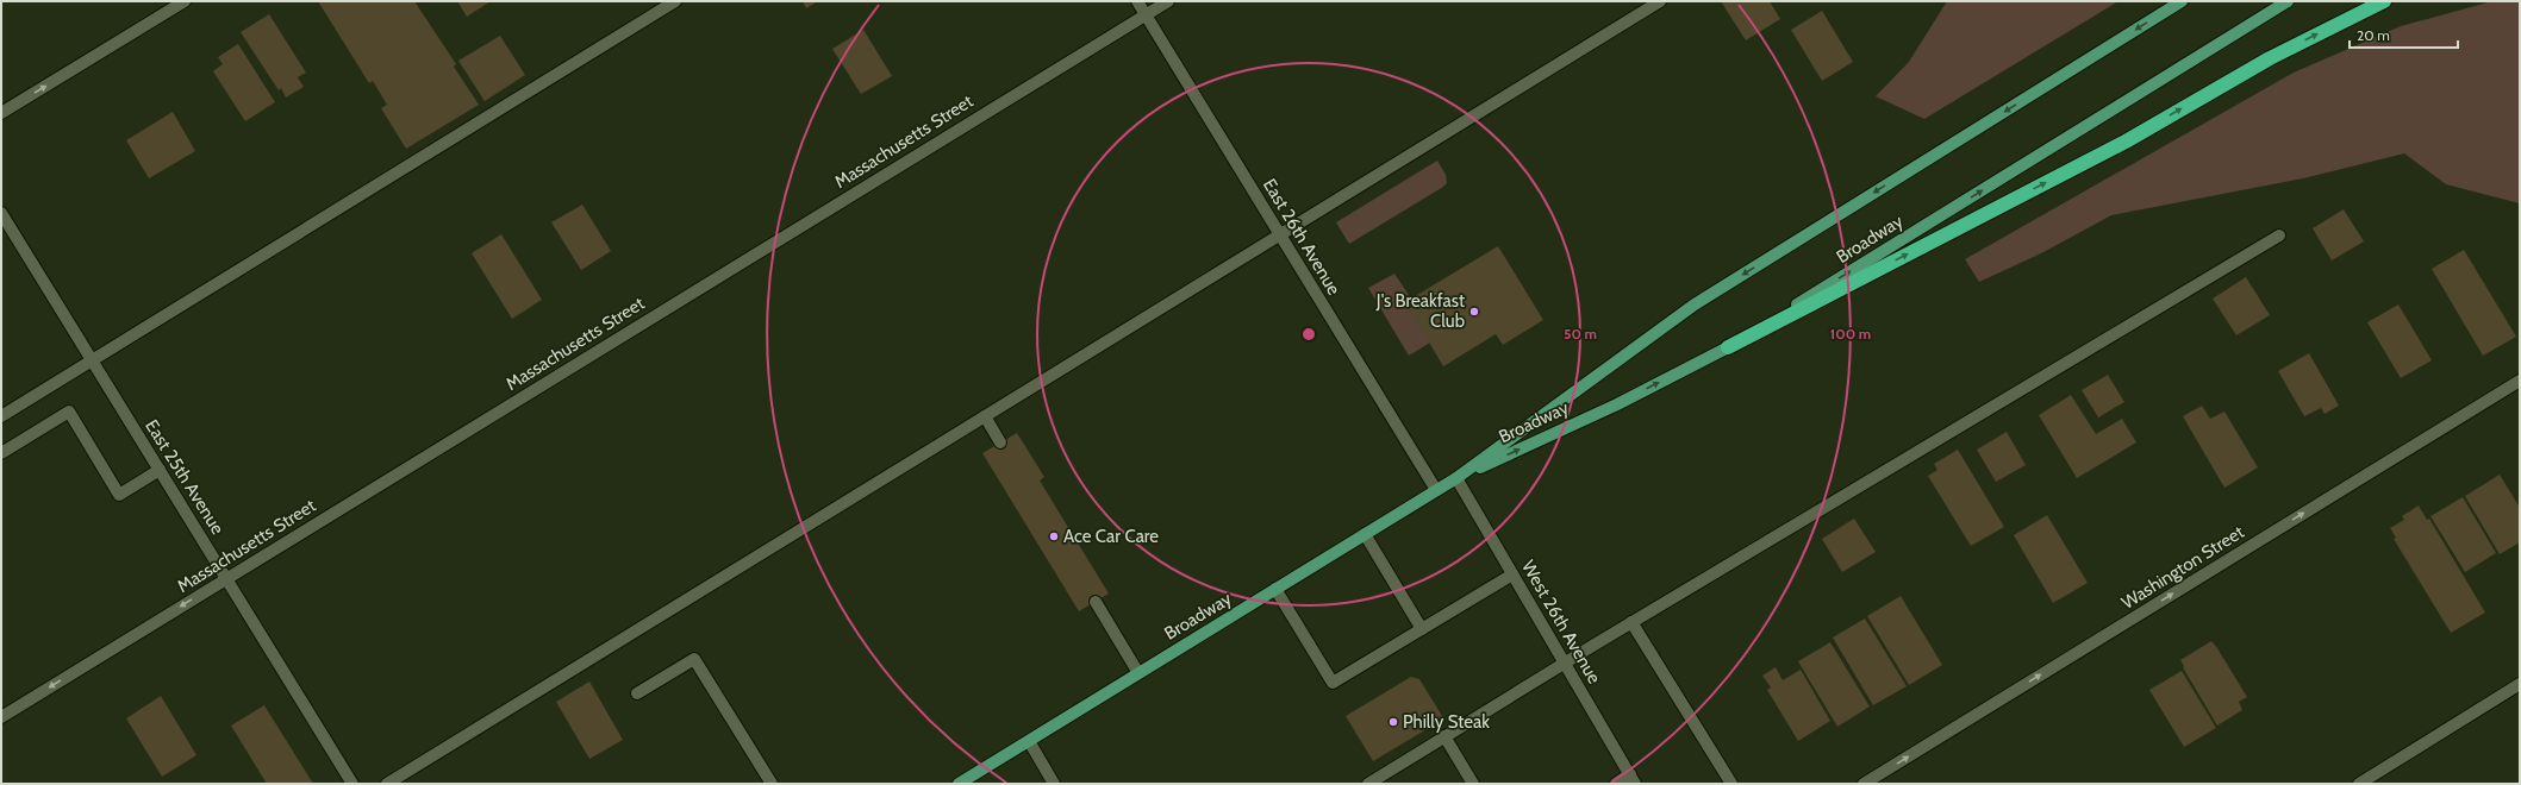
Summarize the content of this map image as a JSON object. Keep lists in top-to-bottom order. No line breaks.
{"streets":{"main road":["Broadway"],"street":["Massachusetts Street","East 26th Avenue","East 25th Avenue","Washington Street","West 26th Avenue"]},"crossings":[["Massachusetts Street","East 26th Avenue"],["Massachusetts Street","East 25th Avenue"],["East 26th Avenue","Broadway"],["Broadway","West 26th Avenue"]],"one_way":["Washington Street"],"places":["J's Breakfast Club","Ace Car Care","Philly Steak"],"scale_bar":"20 m","rings":["50 m","100 m"]}
